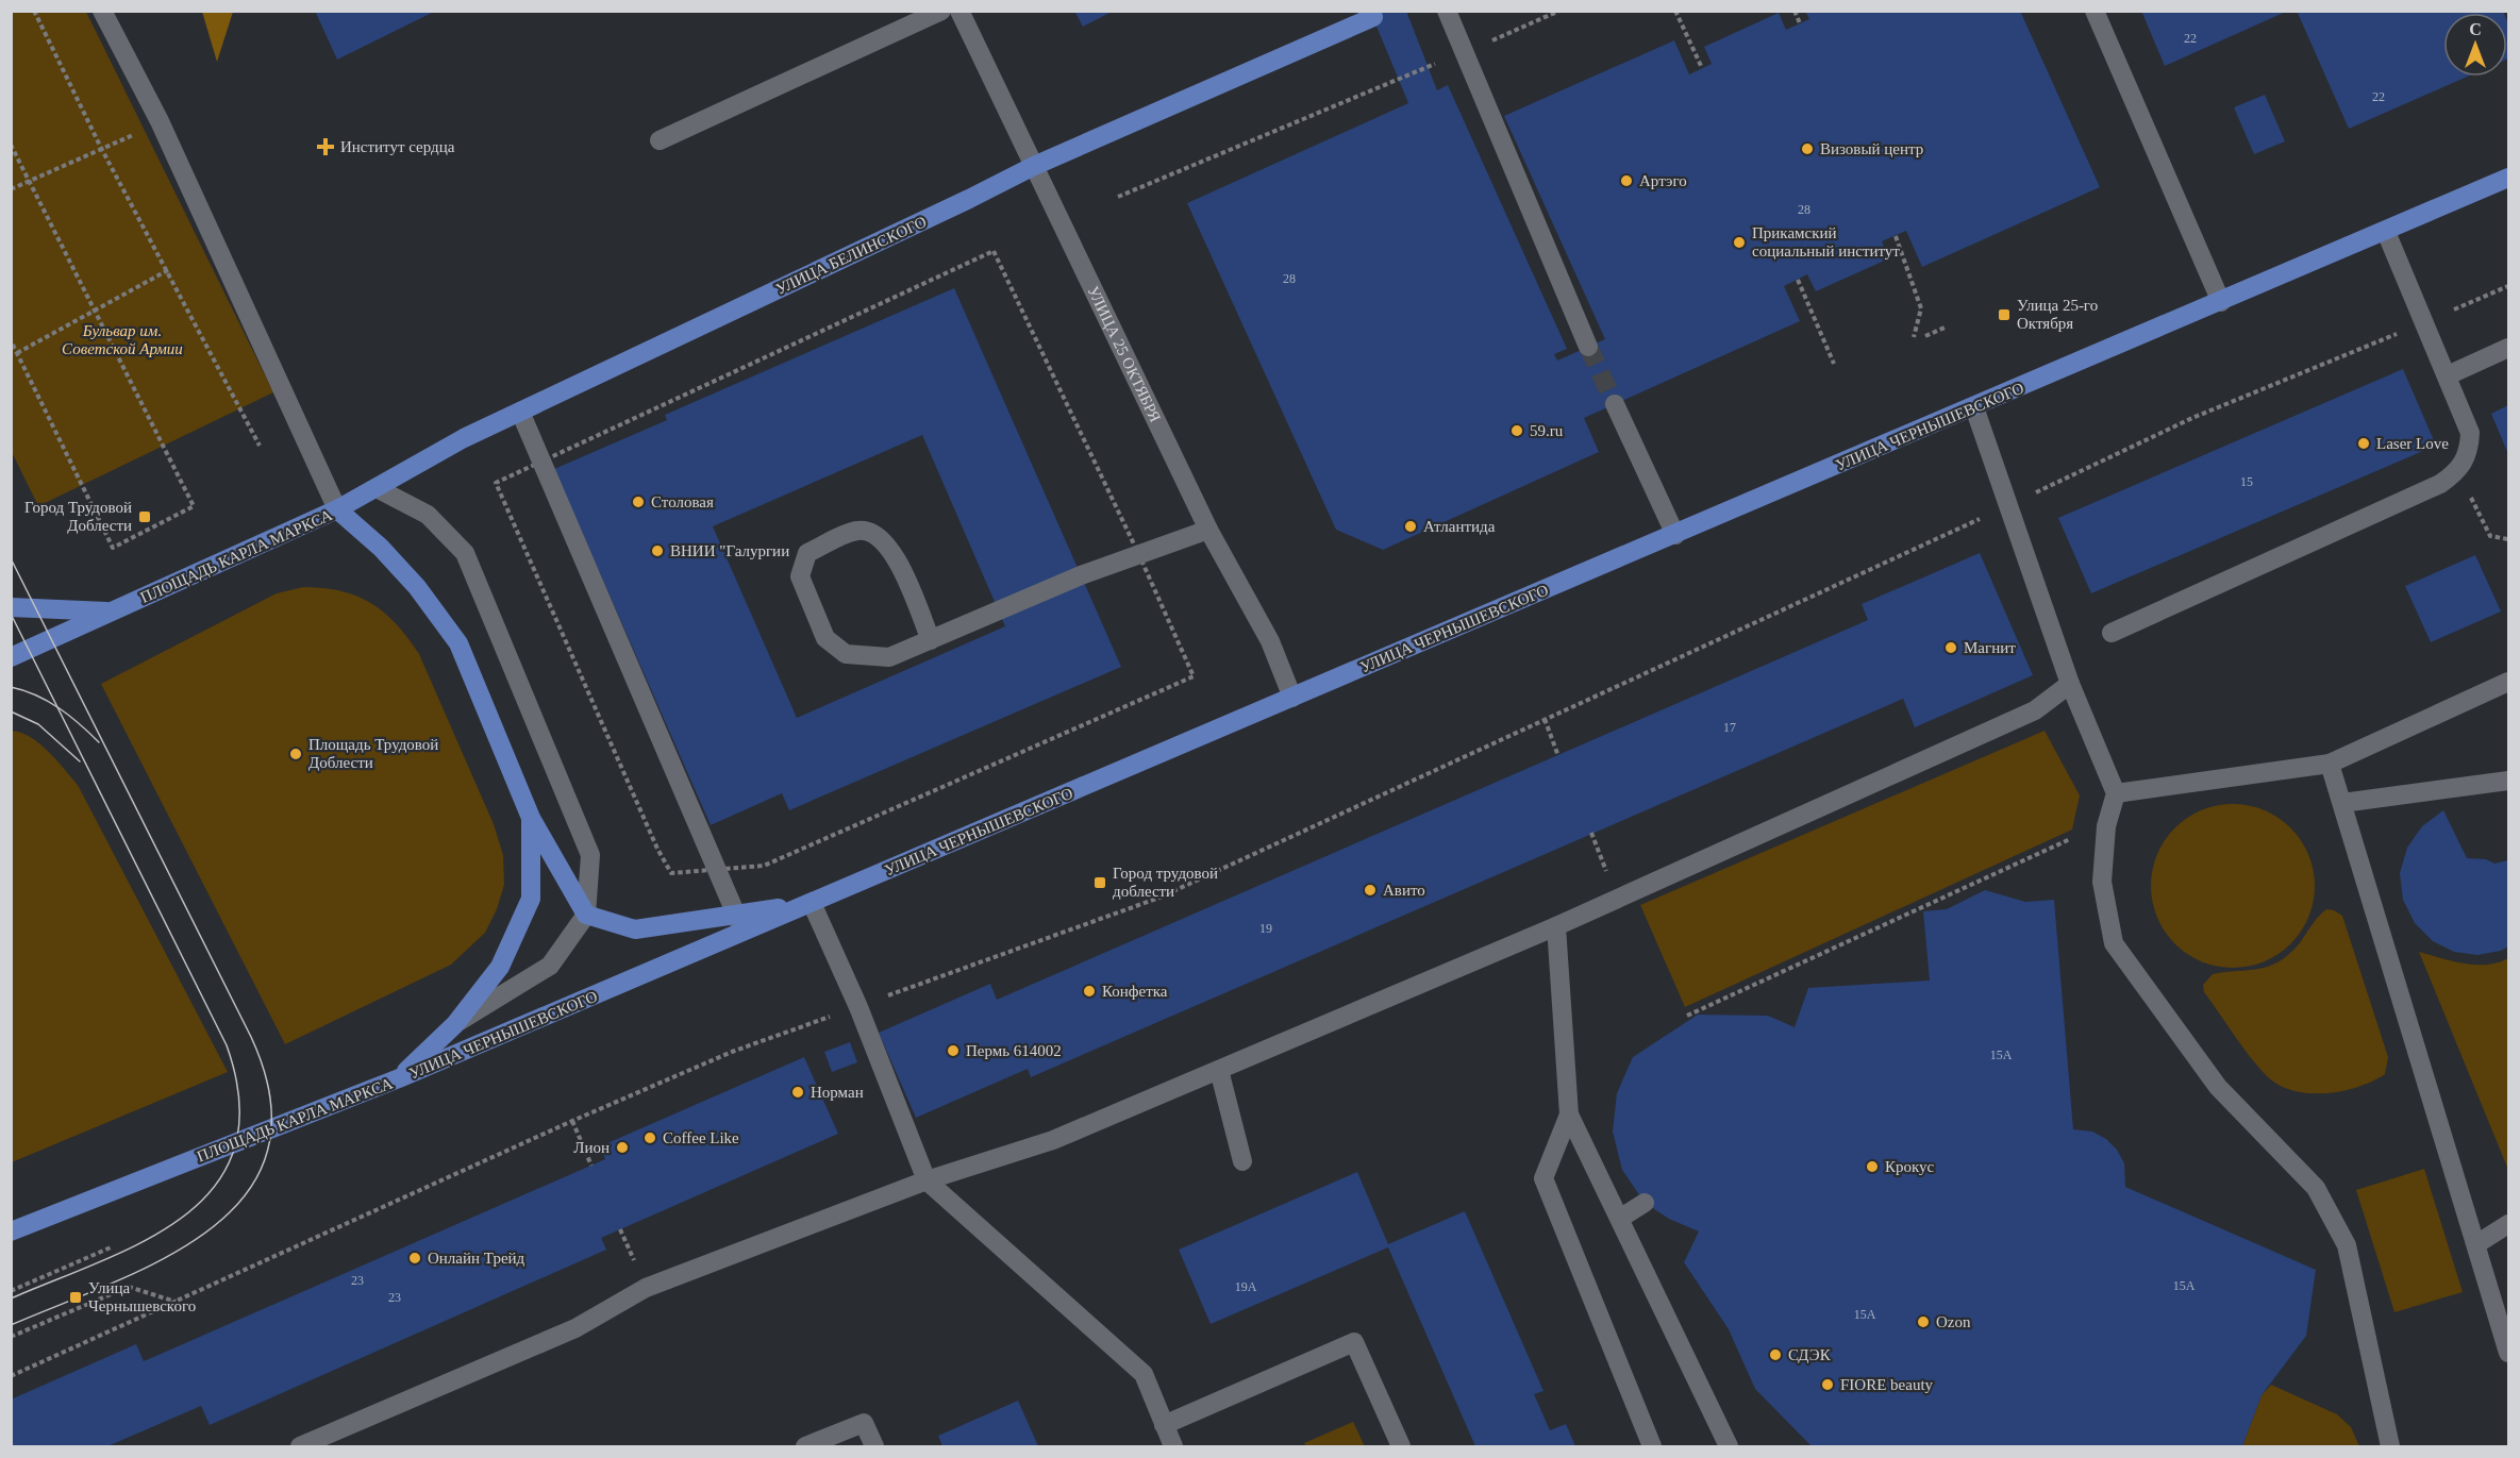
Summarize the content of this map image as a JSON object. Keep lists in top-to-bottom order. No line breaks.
{"streets":{"main road":["УЛИЦА БЕЛИНСКОГО","УЛИЦА ЧЕРНЫШЕВСКОГО","ПЛОЩАДЬ КАРЛА МАРКСА"],"street":["УЛИЦА 25 ОКТЯБРЯ"]},"crossings":[["УЛИЦА БЕЛИНСКОГО","УЛИЦА 25 ОКТЯБРЯ"],["УЛИЦА БЕЛИНСКОГО","ПЛОЩАДЬ КАРЛА МАРКСА"],["УЛИЦА 25 ОКТЯБРЯ","УЛИЦА ЧЕРНЫШЕВСКОГО"],["УЛИЦА ЧЕРНЫШЕВСКОГО","ПЛОЩАДЬ КАРЛА МАРКСА"]],"parks":["Бульвар им. Советской Армии"],"places":{"health":["Институт сердца"],"other":["Визовый центр","Артэго","Прикамский социальный институт","59.ru","Laser Love","Столовая","Атлантида","ВНИИ \"Галургии","Магнит","Площадь Трудовой Доблести","Авито","Конфетка","Пермь 614002","Норман","Coffee Like","Лион","Крокус","Онлайн Трейд","Ozon","СДЭК","FIORE beauty"],"transit":["Улица 25-го Октября","Город Трудовой Доблести","Город трудовой доблести","Улица Чернышевского"]},"house_numbers":["22","22","28","28","15","17","19","15А","23","15А","19А","23","15А"],"north":"top"}
